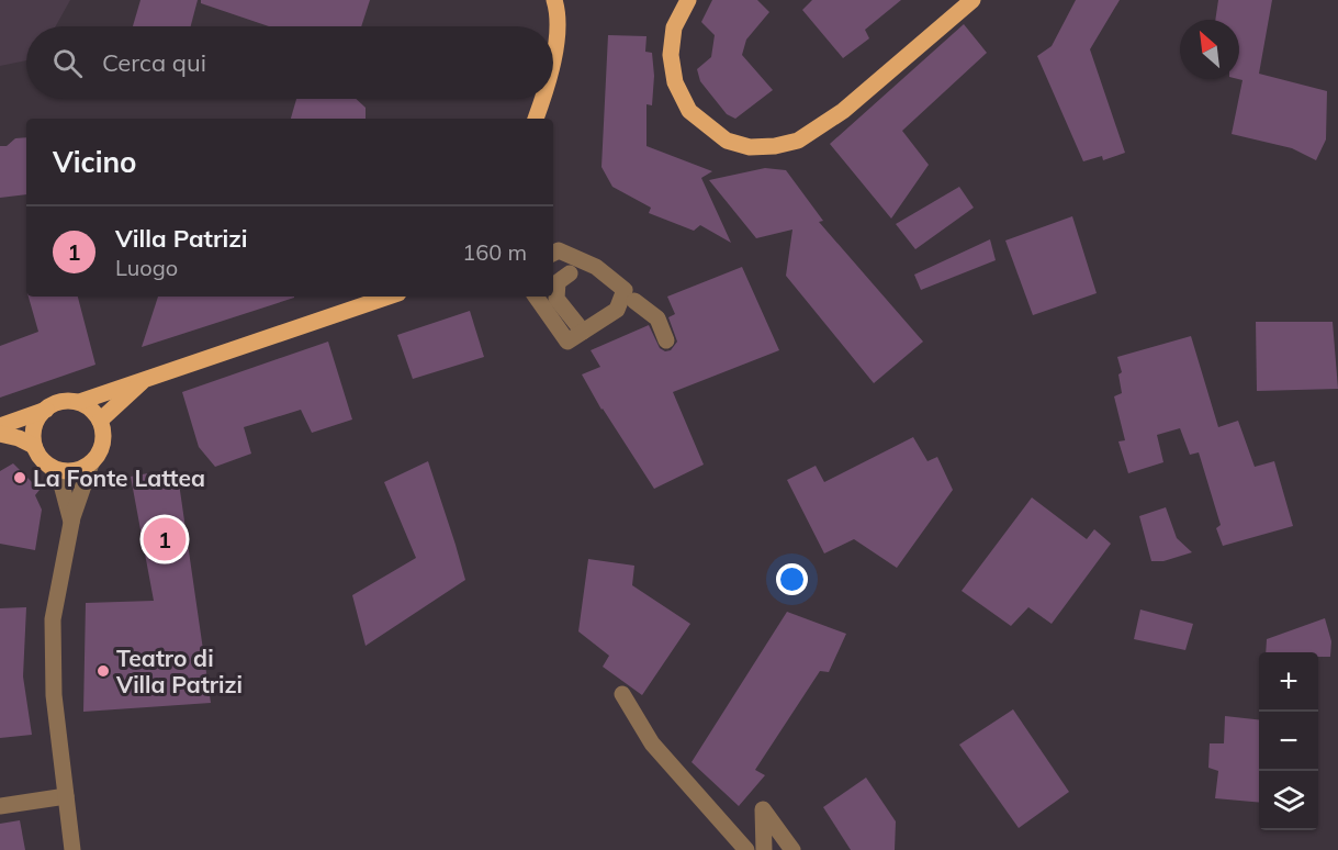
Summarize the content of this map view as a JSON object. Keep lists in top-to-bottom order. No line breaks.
{"places":["La Fonte Lattea","Teatro di Villa Patrizi"],"north":"top left","page":{"search":"Cerca qui","heading":"Vicino","list":[{"mark":"1","name":"Villa Patrizi","note":"Luogo","value":"160 m"}],"pins":"1","map_buttons":["+","−"]}}
